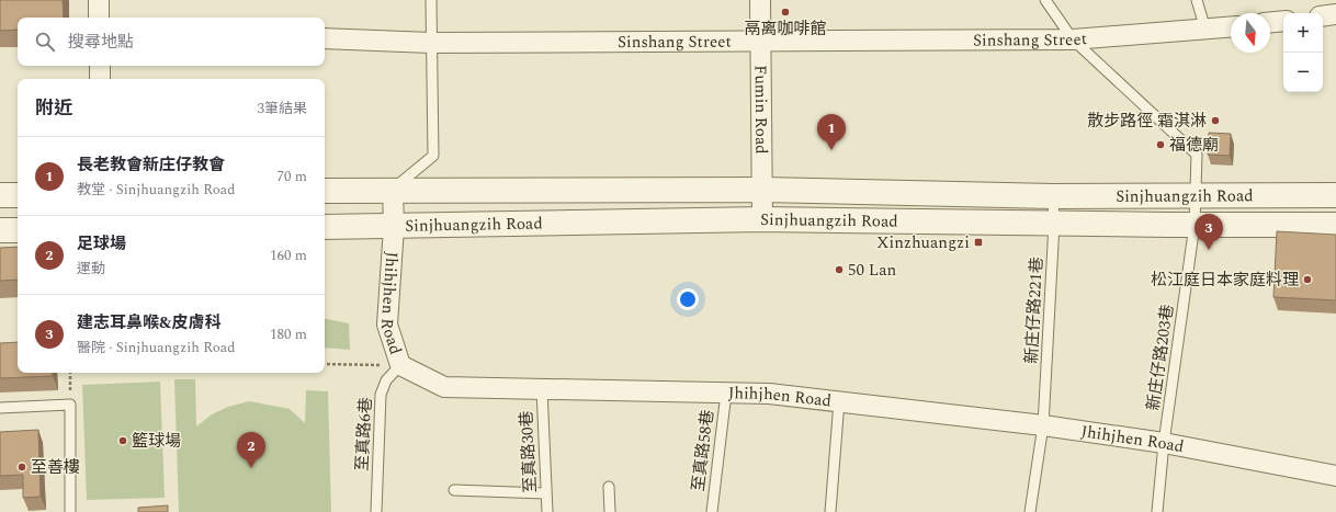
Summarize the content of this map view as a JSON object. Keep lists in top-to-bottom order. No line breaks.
{"streets":{"street":["Sinshang Street","Fumin Road","Sinjhuangzih Road","Jhihjhen Road"],"lane":["新庄仔路221巷","新庄仔路203巷","至真路6巷","至真路58巷","至真路30巷"]},"crossings":[["Sinshang Street","Fumin Road"],["Sinshang Street","新庄仔路203巷"],["Fumin Road","Sinjhuangzih Road"],["Sinjhuangzih Road","Jhihjhen Road"],["Sinjhuangzih Road","新庄仔路221巷"],["Sinjhuangzih Road","新庄仔路203巷"],["Jhihjhen Road","新庄仔路221巷"],["Jhihjhen Road","新庄仔路203巷"],["Jhihjhen Road","至真路6巷"],["Jhihjhen Road","至真路58巷"],["Jhihjhen Road","至真路30巷"]],"places":{"other":["鬲离咖啡館","散步路徑 霜淇淋","福德廟","50 Lan","松江庭日本家庭料理","籃球場","至善樓"],"transit":["Xinzhuangzi"]},"north":"bottom","page":{"map_buttons":["+","−"],"search":"搜尋地點","heading":["附近","3筆結果"],"pins":["1","3","2"],"list":[{"mark":"1","name":"長老教會新庄仔教會","note":"教堂 · Sinjhuangzih Road","value":"70 m"},{"mark":"2","name":"足球場","note":"運動","value":"160 m"},{"mark":"3","name":"建志耳鼻喉&皮膚科","note":"醫院 · Sinjhuangzih Road","value":"180 m"}]}}
